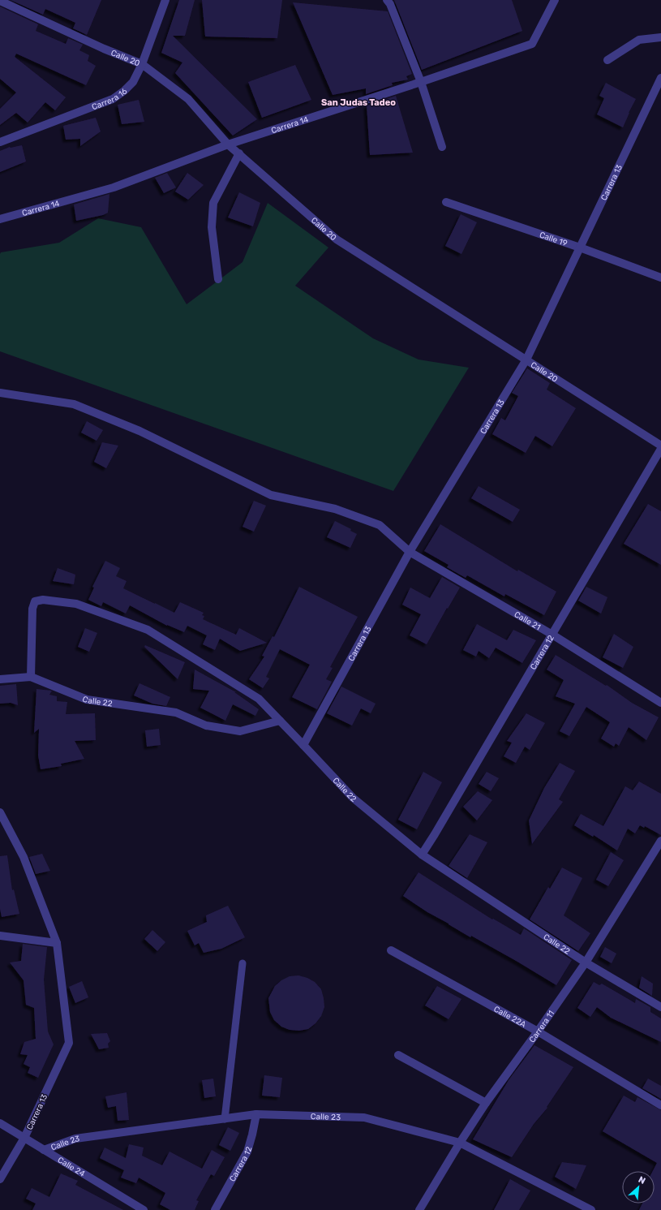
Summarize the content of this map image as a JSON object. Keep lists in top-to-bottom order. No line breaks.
{"streets":{"street":["Calle 20","Carrera 16","Carrera 14","Carrera 13","Calle 19","Calle 21","Carrera 12","Calle 22","Calle 22A","Carrera 11","Calle 23","Calle 24"]},"crossings":[["Calle 20","Carrera 16"],["Calle 20","Carrera 14"],["Calle 20","Carrera 13"],["Carrera 13","Calle 19"],["Carrera 13","Calle 21"],["Carrera 13","Calle 22"],["Carrera 13","Calle 24"],["Calle 21","Carrera 12"],["Carrera 12","Calle 22"],["Carrera 12","Calle 23"],["Calle 22","Carrera 11"],["Calle 22A","Carrera 11"],["Carrera 11","Calle 23"],["Calle 23","Calle 24"]],"districts":["San Judas Tadeo"],"north":"top right"}
